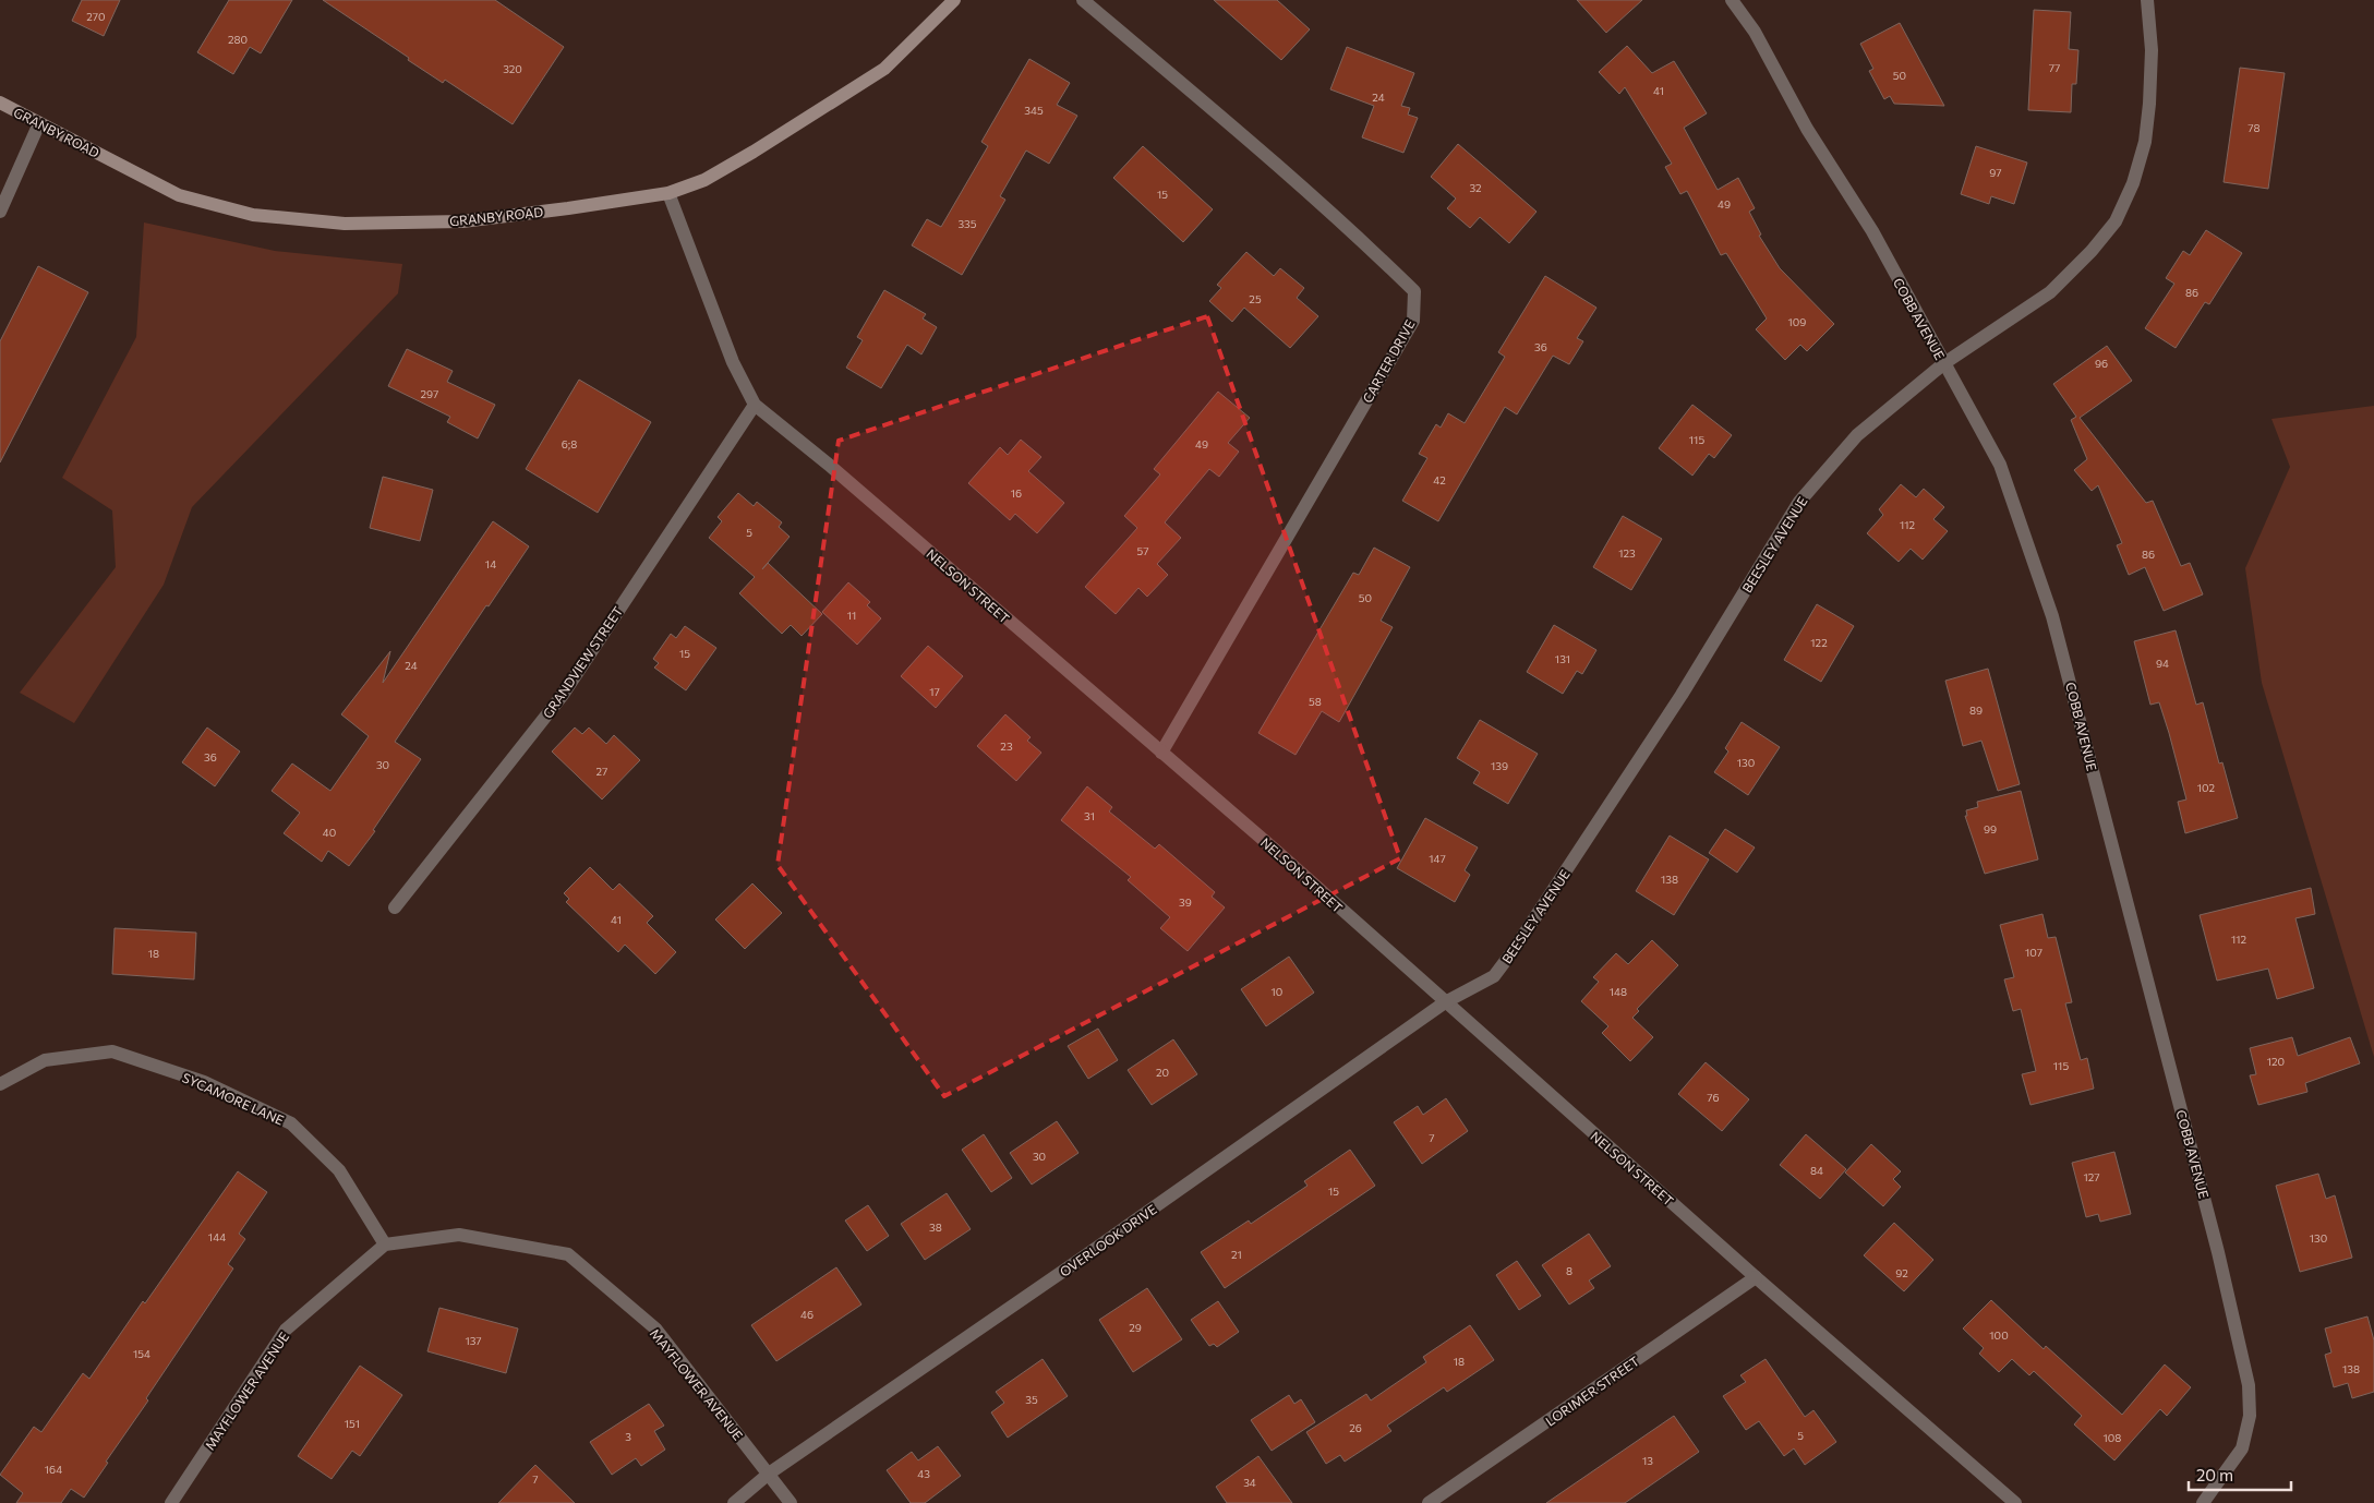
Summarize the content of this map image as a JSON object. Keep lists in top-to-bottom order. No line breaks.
{"streets":{"main road":["GRANBY ROAD"],"street":["COBB AVENUE","CARTER DRIVE","BEESLEY AVENUE","NELSON STREET","GRANDVIEW STREET","SYCAMORE LANE","OVERLOOK DRIVE","MAYFLOWER AVENUE","LORIMER STREET"]},"crossings":[["GRANBY ROAD","NELSON STREET"],["COBB AVENUE","BEESLEY AVENUE"],["CARTER DRIVE","NELSON STREET"],["BEESLEY AVENUE","NELSON STREET"],["BEESLEY AVENUE","OVERLOOK DRIVE"],["NELSON STREET","GRANDVIEW STREET"],["NELSON STREET","OVERLOOK DRIVE"],["NELSON STREET","LORIMER STREET"],["SYCAMORE LANE","MAYFLOWER AVENUE"],["OVERLOOK DRIVE","MAYFLOWER AVENUE"]],"house_numbers":["270","280","77","320","50","41","24","345","78","97","32","15","49","335","86","25","109","36","96","297","115","6;8","49","42","16","112","5","57","123","86","14","50","11","122","15","131","94","24","17","58","89","23","36","130","30","139","27","102","31","99","40","147","138","39","41","112","107","18","10","148","120","115","20","76","7","30","84","127","15","38","144","130","21","8","92","46","29","100","137","154","18","138","35","151","26","5","3","108","13","164","43","7","34"],"scale_bar":"20 m"}
